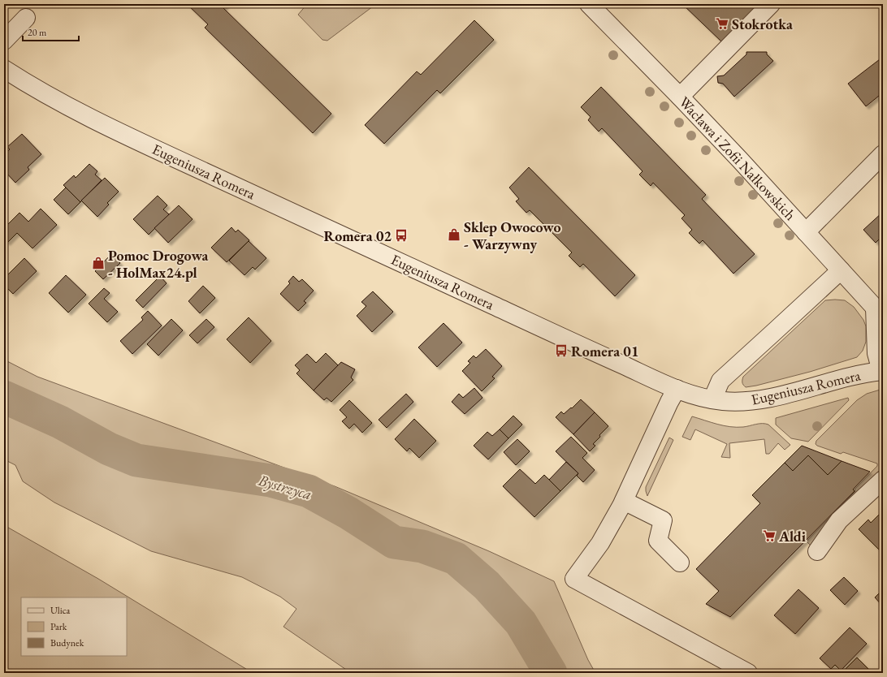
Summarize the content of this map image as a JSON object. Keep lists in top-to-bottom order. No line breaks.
{"streets":{"street":["Wacława i Zofii Nałkowskich","Eugeniusza Romera"]},"water":["Bystrzyca"],"places":{"supermarket":["Stokrotka","Aldi"],"shop":["Sklep Owocowo - Warzywny","Pomoc Drogowa - HolMax24.pl"],"bus stop":["Romera 02","Romera 01"]},"legend":["Ulica","Park","Budynek"],"scale_bar":"20 m"}
